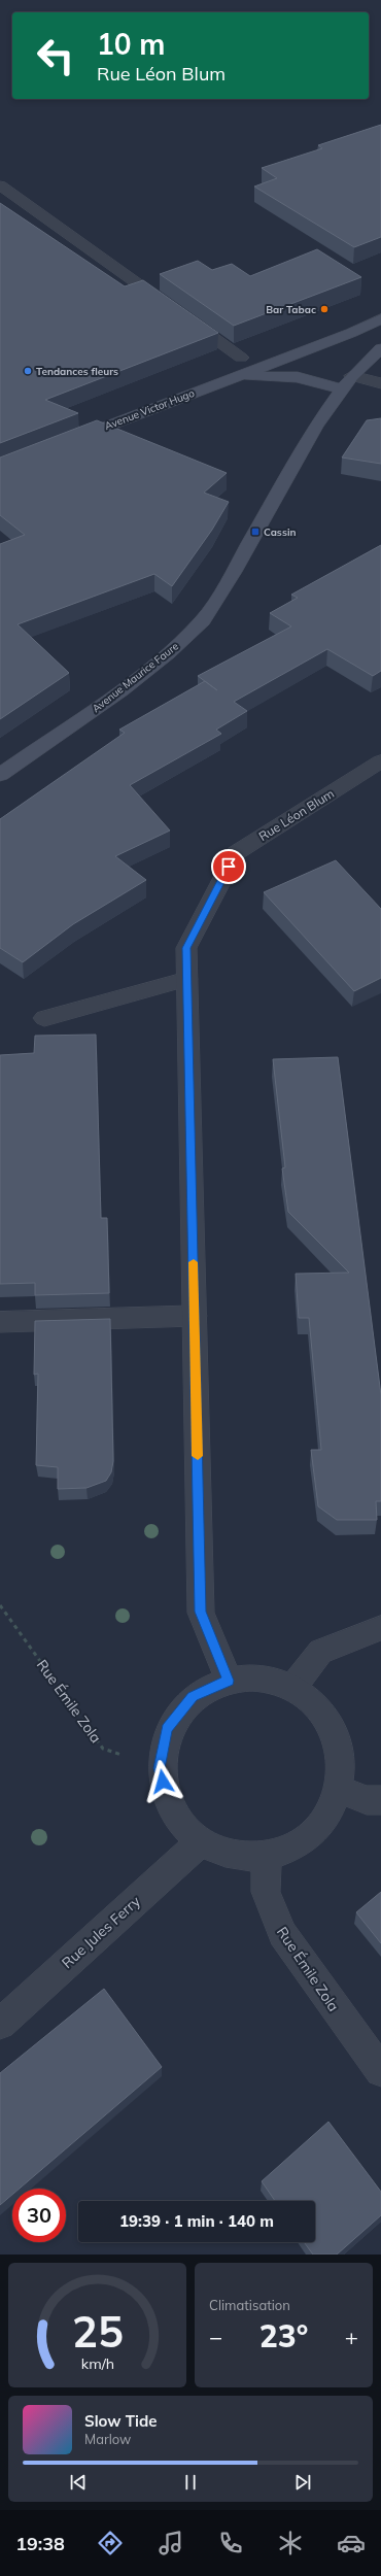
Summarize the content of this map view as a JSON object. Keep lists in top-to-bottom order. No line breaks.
{"streets":{"street":["Avenue Victor Hugo","Avenue Maurice Faure","Rue Léon Blum","Rue Émile Zola","Rue Jules Ferry"]},"crossings":[["Avenue Victor Hugo","Avenue Maurice Faure"]],"places":{"other":["Bar Tabac","Tendances fleurs"],"transit":["Cassin"]},"page":{"turn":["10 m","Rue Léon Blum"],"limit":"30","trip":"19:39 · 1 min · 140 m","tile":"Climatisation","heat":["−","23°","+"],"song":["Slow Tide","Marlow"],"tabs":"19:38","gauge":["25","km/h"]}}
